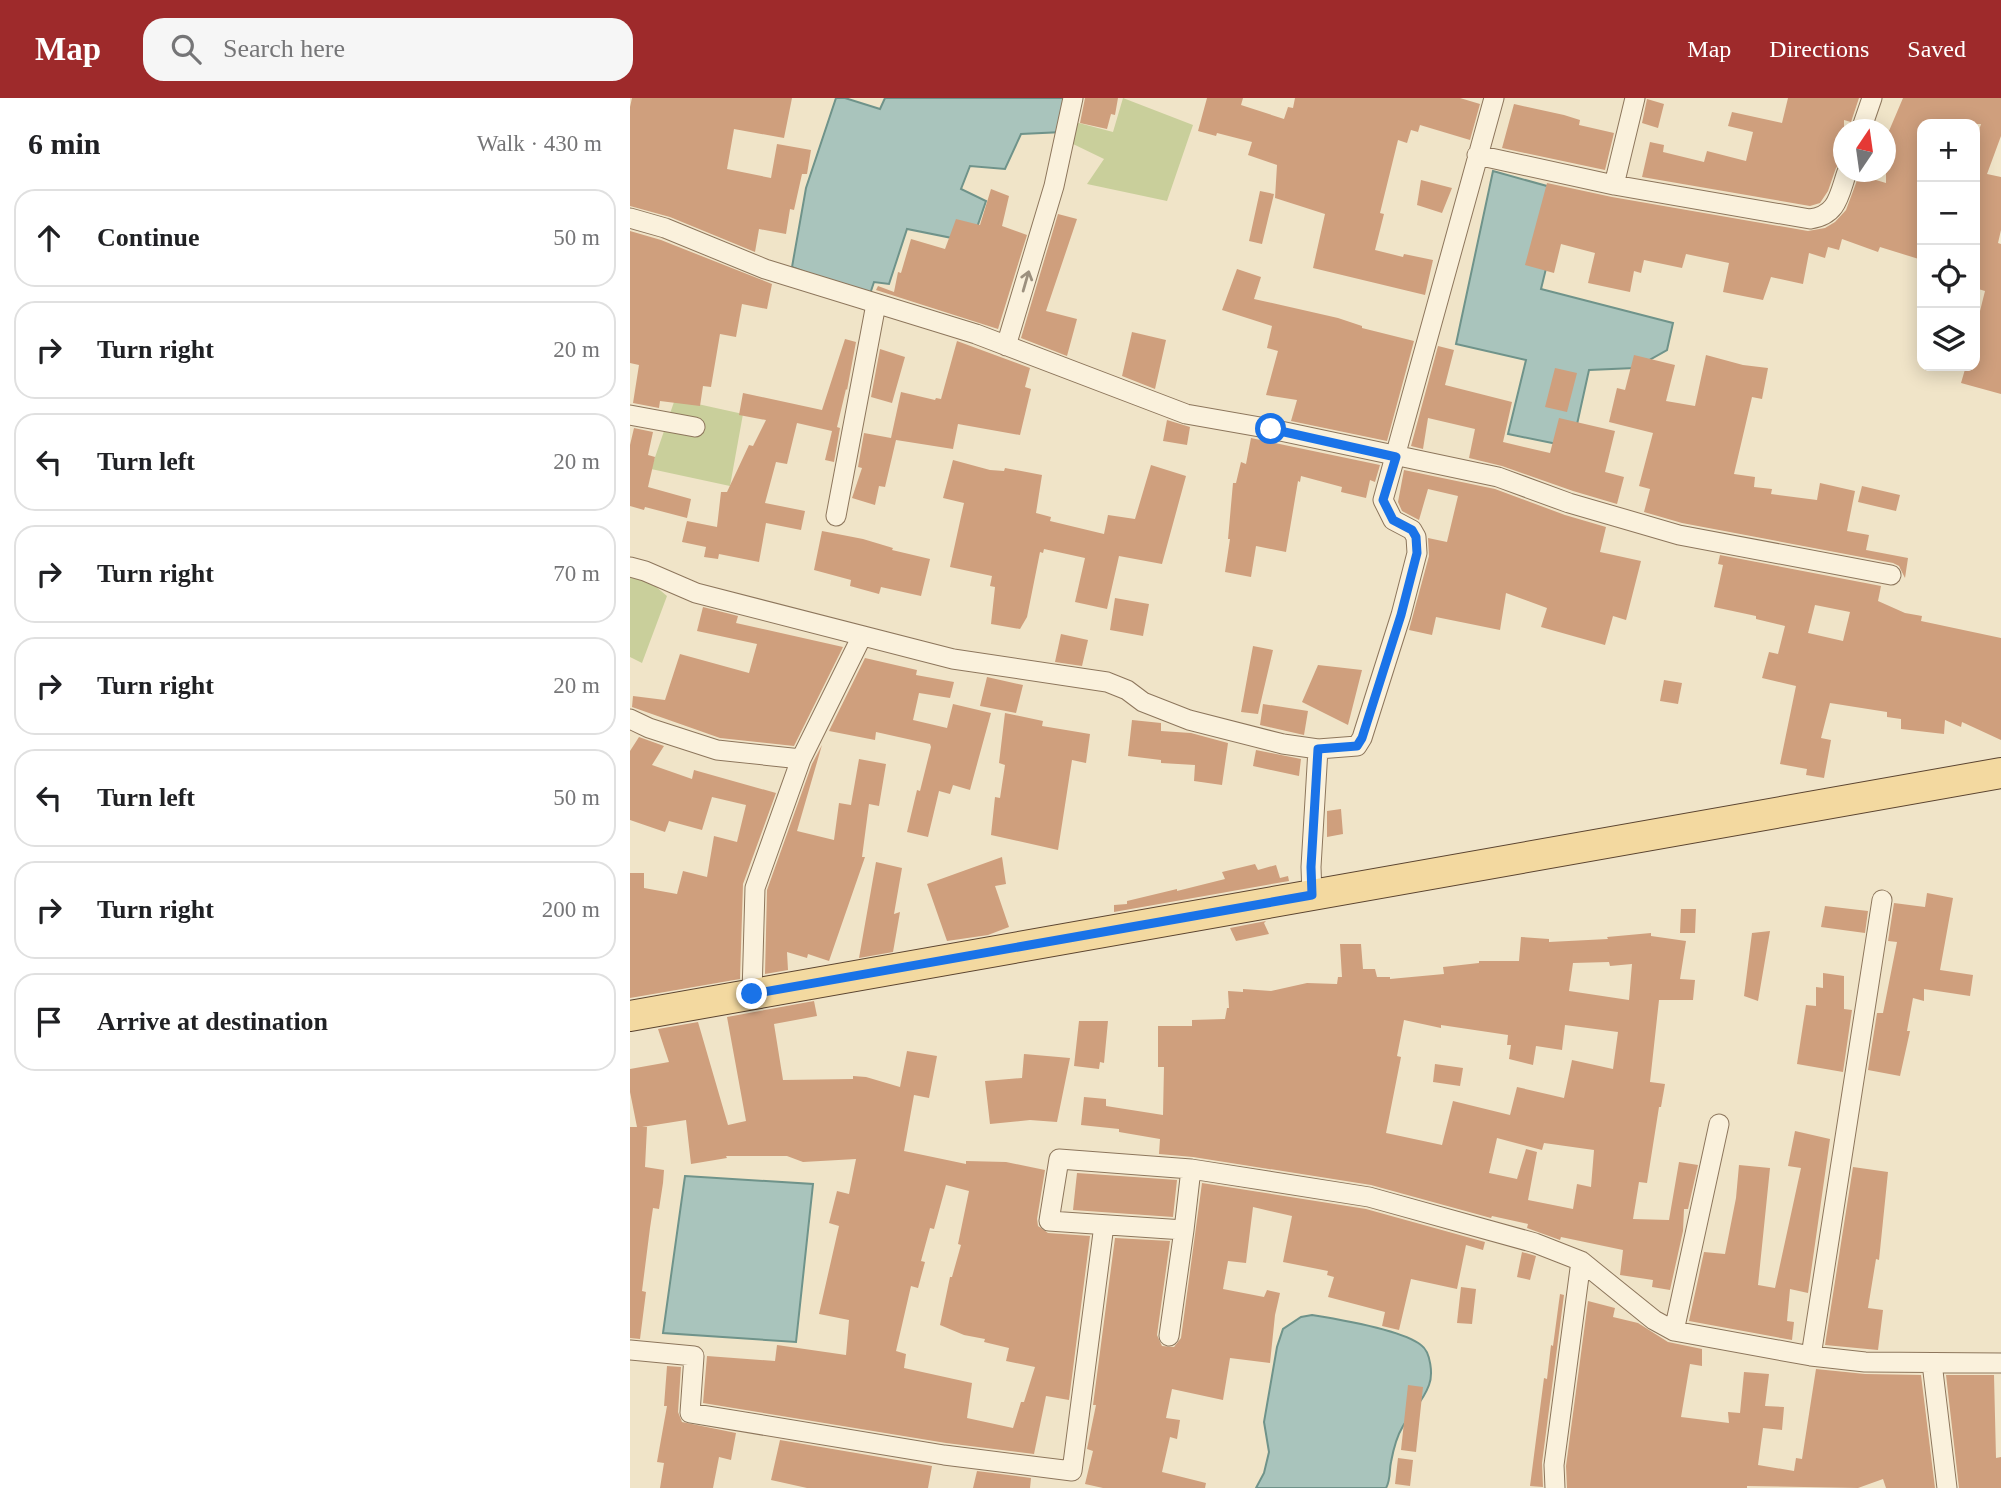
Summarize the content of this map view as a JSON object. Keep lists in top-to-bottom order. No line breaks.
{"north":"top","page":{"header":"Map","search":"Search here","nav":["Map","Directions","Saved"],"heading":["6 min","Walk · 430 m"],"map_buttons":["+","−"],"list":[["Continue","50 m"],["Turn right","20 m"],["Turn left","20 m"],["Turn right","70 m"],["Turn right","20 m"],["Turn left","50 m"],["Turn right","200 m"],"Arrive at destination"]}}
